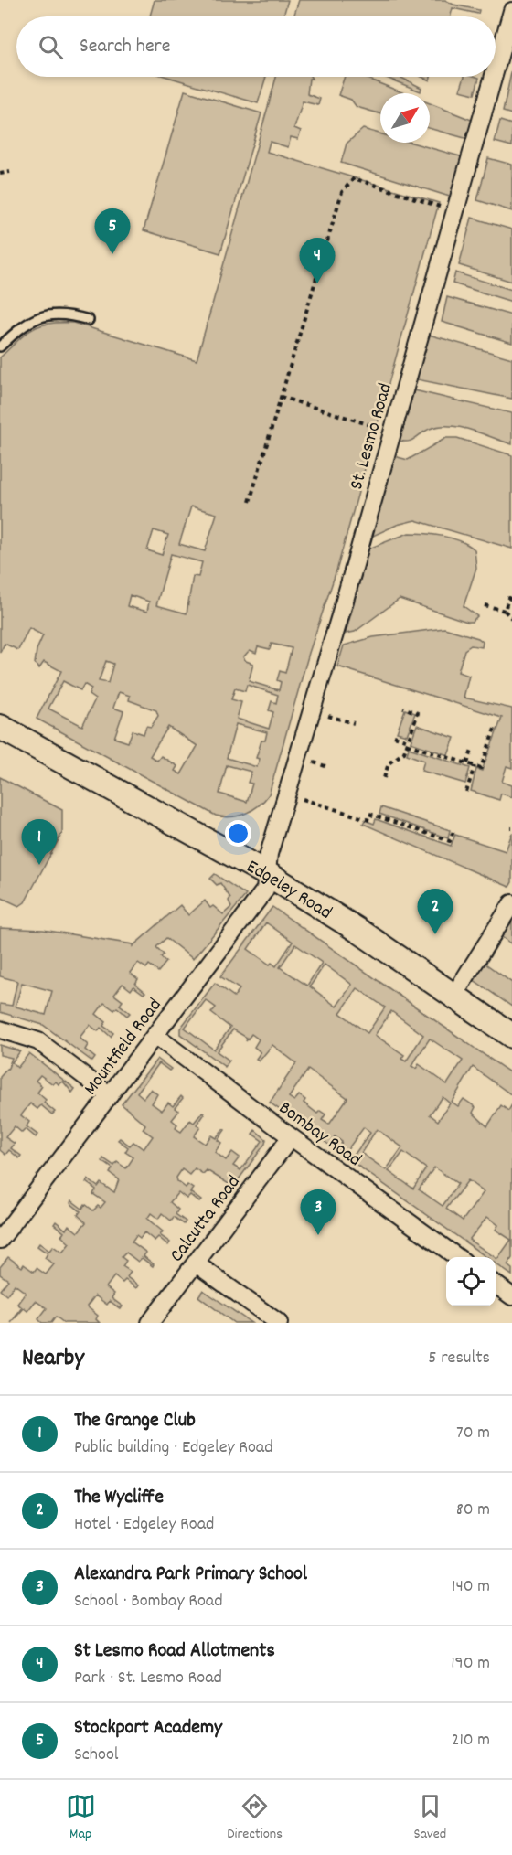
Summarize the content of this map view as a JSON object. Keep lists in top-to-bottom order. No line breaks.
{"streets":{"main road":["Edgeley Road"],"street":["St. Lesmo Road","Mountfield Road","Bombay Road","Calcutta Road"]},"crossings":[["St. Lesmo Road","Edgeley Road"],["St. Lesmo Road","Mountfield Road"],["Edgeley Road","Mountfield Road"],["Mountfield Road","Bombay Road"],["Bombay Road","Calcutta Road"]],"north":"top right","page":{"search":"Search here","pins":["5","4","1","2","3"],"heading":["Nearby","5 results"],"list":[{"mark":"1","name":"The Grange Club","note":"Public building · Edgeley Road","value":"70 m"},{"mark":"2","name":"The Wycliffe","note":"Hotel · Edgeley Road","value":"80 m"},{"mark":"3","name":"Alexandra Park Primary School","note":"School · Bombay Road","value":"140 m"},{"mark":"4","name":"St Lesmo Road Allotments","note":"Park · St. Lesmo Road","value":"190 m"},{"mark":"5","name":"Stockport Academy","note":"School","value":"210 m"}],"nav":["Map","Directions","Saved"]}}
